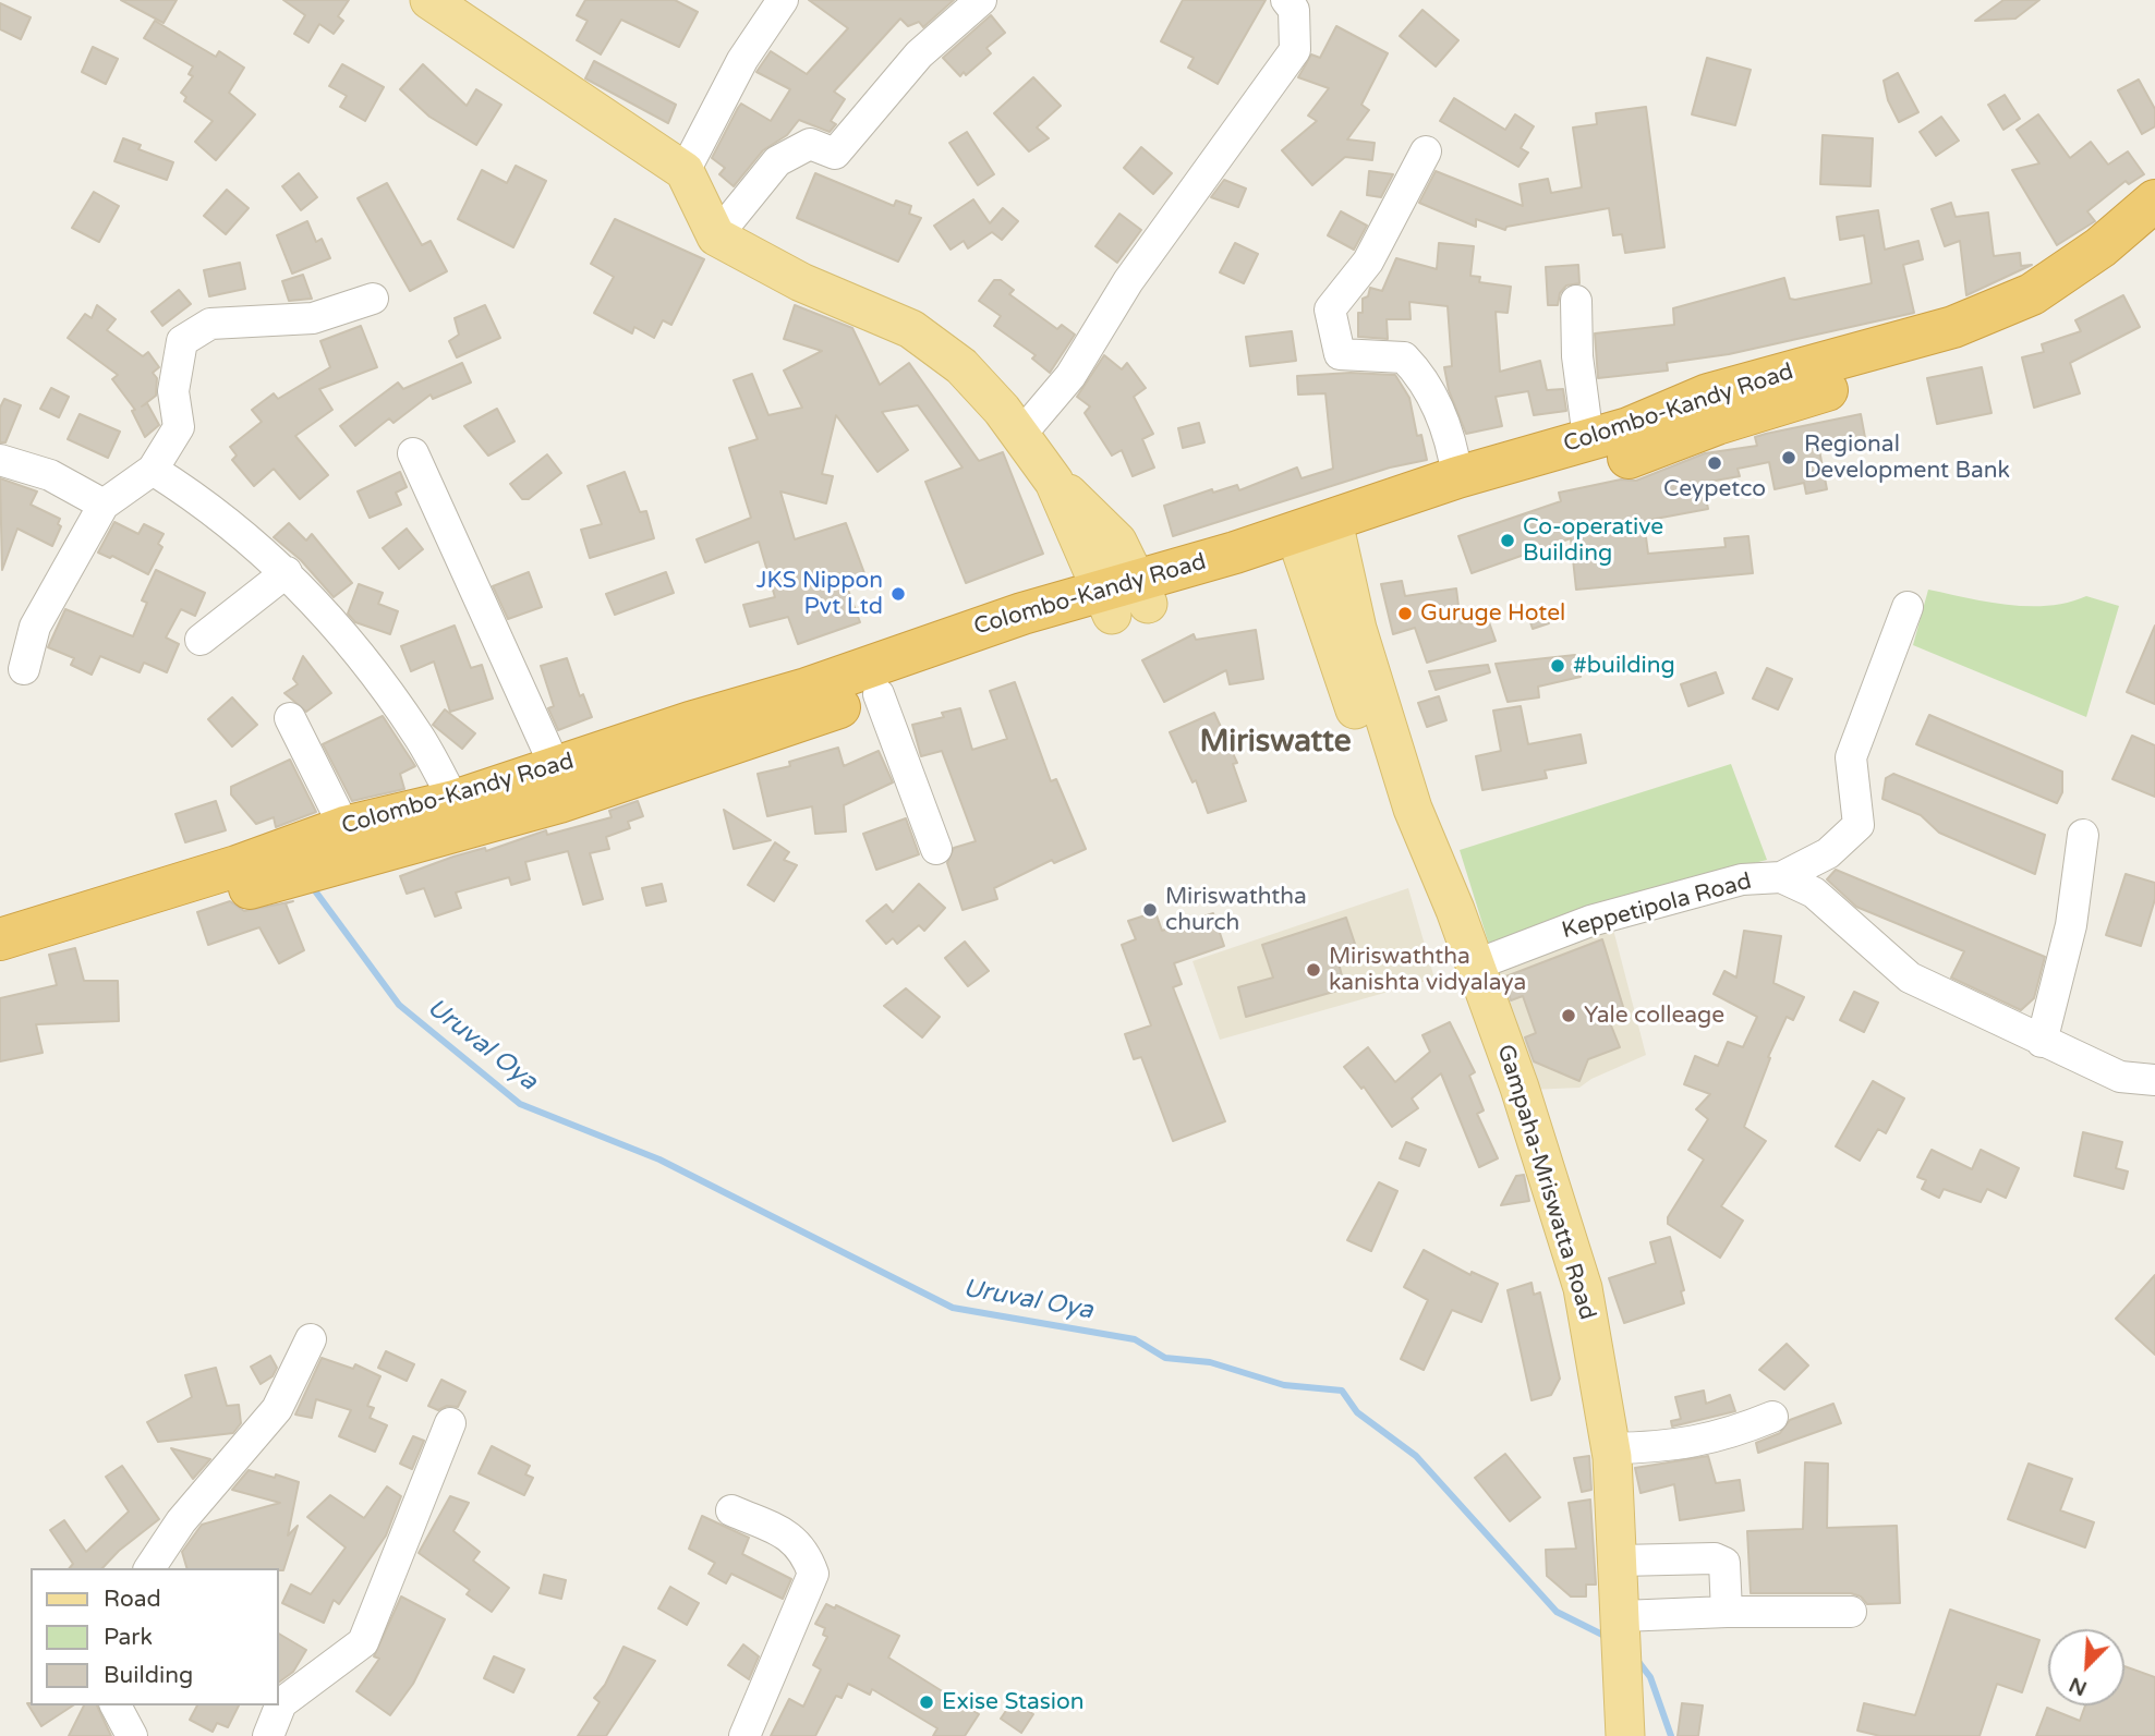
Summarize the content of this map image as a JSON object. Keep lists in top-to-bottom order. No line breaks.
{"streets":{"highway":["Colombo-Kandy Road"],"main road":["Gampaha-Mriswatta Road"],"street":["Keppetipola Road"]},"crossings":[["Colombo-Kandy Road","Gampaha-Mriswatta Road"],["Keppetipola Road","Gampaha-Mriswatta Road"]],"districts":["Miriswatte"],"water":["Uruval Oya"],"places":["Regional Development Bank","Ceypetco","Co-operative Building","JKS Nippon Pvt Ltd","Guruge Hotel","#building","Miriswaththa church","Miriswaththa kanishta vidyalaya","Yale colleage","Exise Stasion"],"legend":["Road","Park","Building"],"north":"bottom left"}
